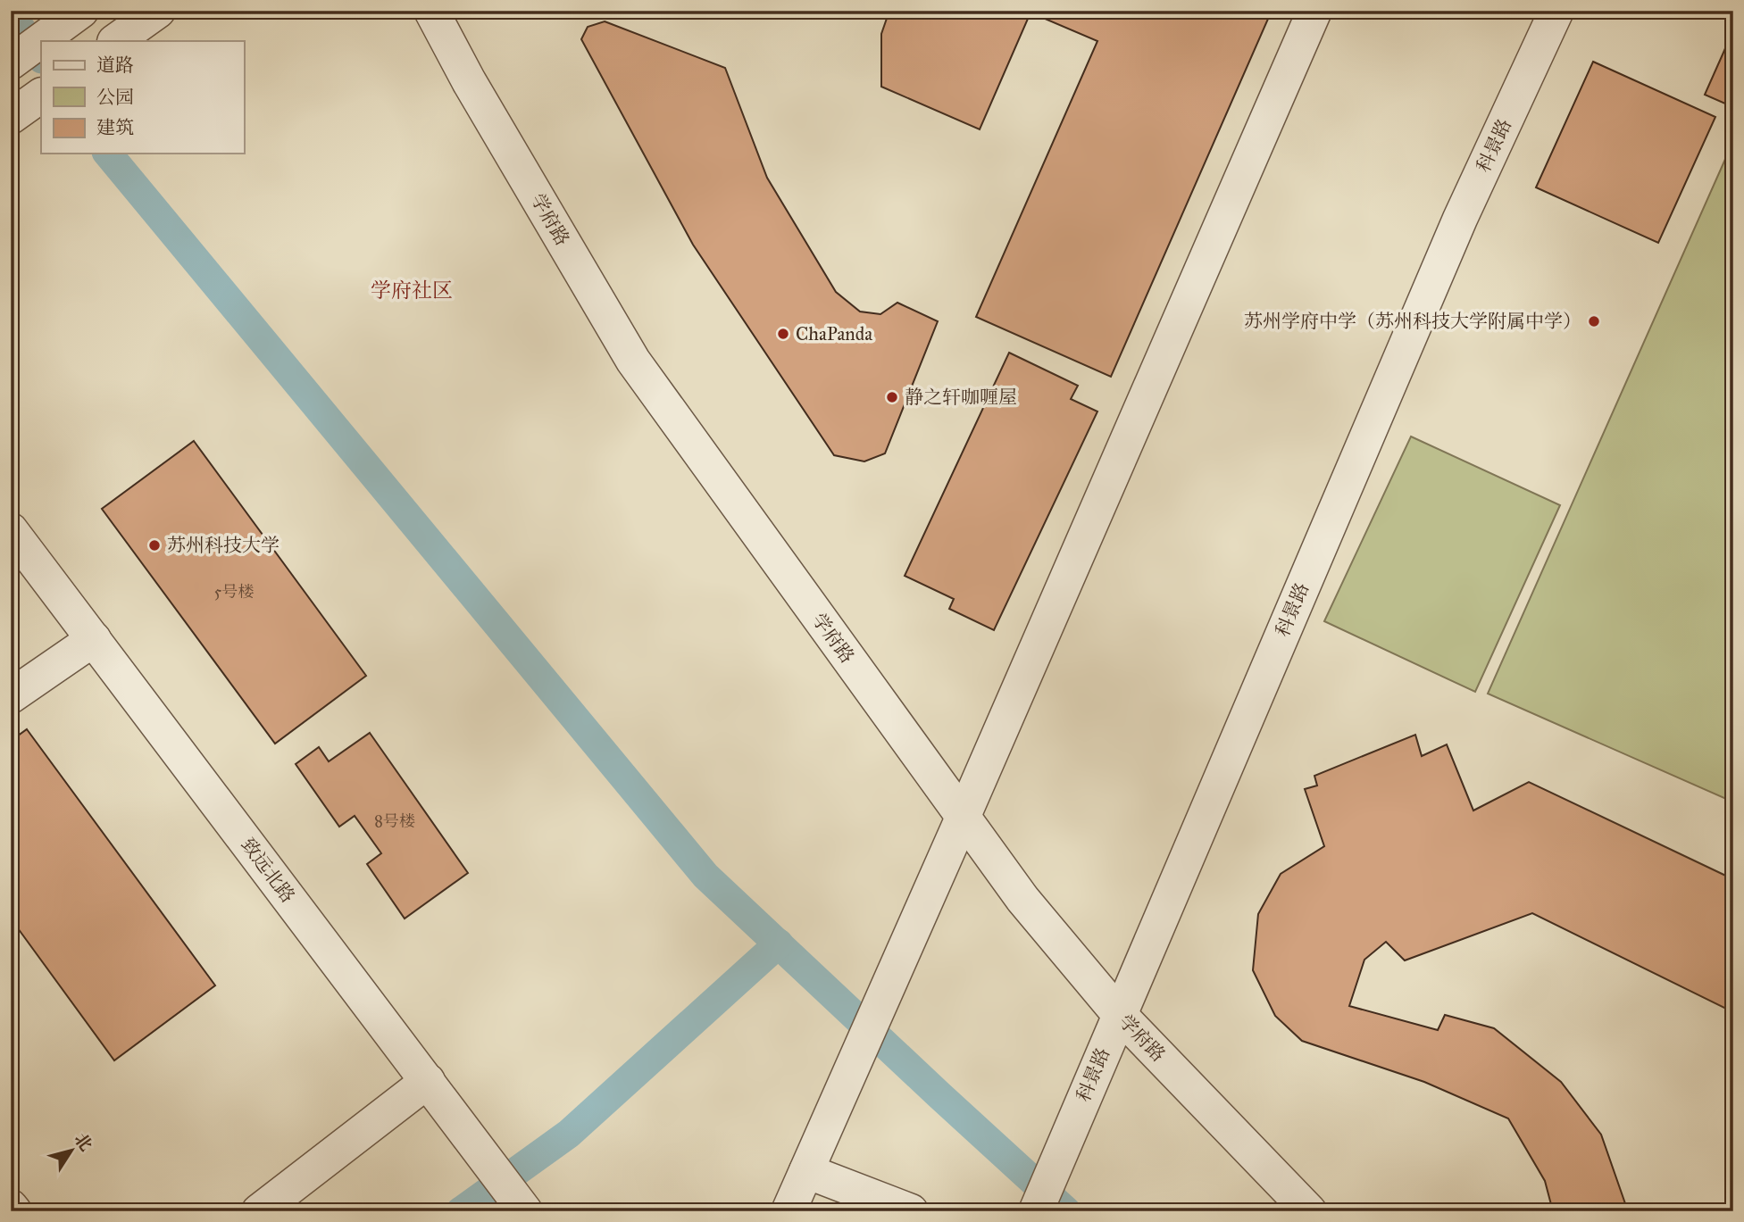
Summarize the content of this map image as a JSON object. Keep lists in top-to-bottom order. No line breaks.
{"streets":{"street":["科景路","学府路","致远北路"]},"crossings":[["科景路","学府路"]],"districts":["学府社区"],"places":["苏州学府中学（苏州科技大学附属中学）","ChaPanda","静之轩咖喱屋","苏州科技大学"],"house_numbers":["5号楼","8号楼"],"legend":["道路","公园","建筑"],"north":"top right"}
